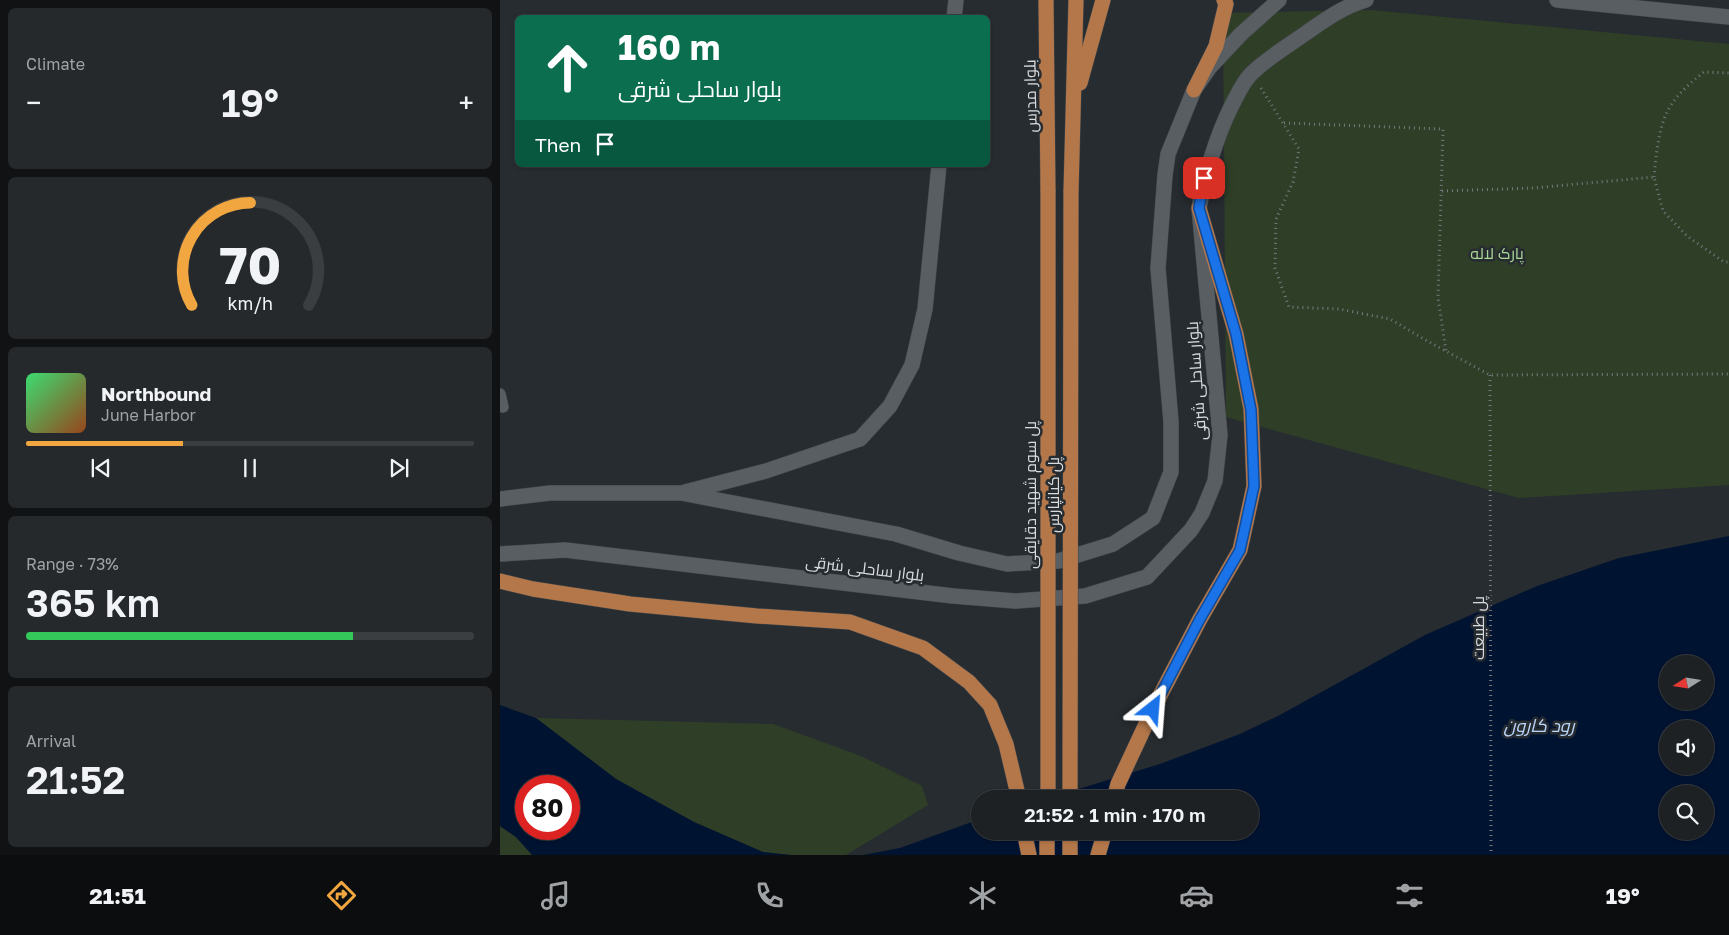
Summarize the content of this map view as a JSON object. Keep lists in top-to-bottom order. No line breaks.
{"streets":{"highway":["بلوار مدرس","پل سوم شهید دقایقی","پل کیانپارس"],"main road":["بلوار ساحلی شرقی"],"path":["پل طبیعت"]},"crossings":[["بلوار مدرس","پل سوم شهید دقایقی"]],"water":["رود کارون"],"parks":["پارک لاله"],"north":"left","page":{"tile":["Climate",["Range · 73%","365 km"],["Arrival","21:52"]],"turn":["160 m","بلوار ساحلی شرقی"],"heat":["−","19°","+"],"then":"Then","song":["Northbound","June Harbor"],"limit":"80","trip":"21:52 · 1 min · 170 m","tabs":["21:51","19°"],"gauge":["70","km/h"]}}
